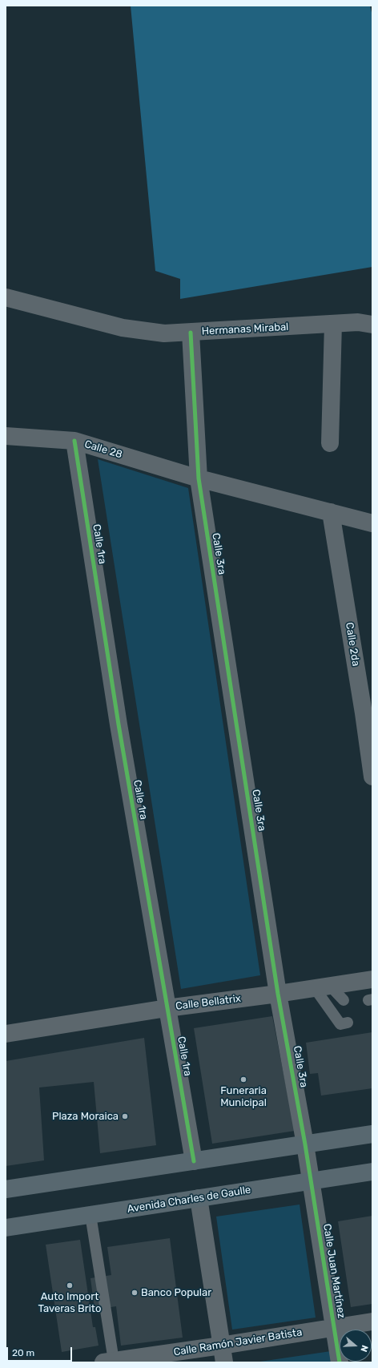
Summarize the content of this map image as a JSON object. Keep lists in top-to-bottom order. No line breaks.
{"streets":{"main road":["Avenida Charles de Gaulle"],"street":["Hermanas Mirabal","Calle 28","Calle 1ra","Calle 3ra","Calle 2da","Calle Bellatrix","Calle Juan Martínez","Calle Ramón Javier Batista"]},"crossings":[["Hermanas Mirabal","Calle 3ra"],["Calle 28","Calle 1ra"],["Calle 28","Calle 3ra"],["Calle 1ra","Calle Bellatrix"],["Calle 3ra","Calle Bellatrix"],["Calle 3ra","Avenida Charles de Gaulle"],["Calle 3ra","Calle Juan Martínez"],["Avenida Charles de Gaulle","Calle Juan Martínez"],["Calle Juan Martínez","Calle Ramón Javier Batista"]],"places":["Funeraria Municipal","Plaza Moraica","Auto Import Taveras Brito","Banco Popular"],"scale_bar":"20 m","north":"right"}
